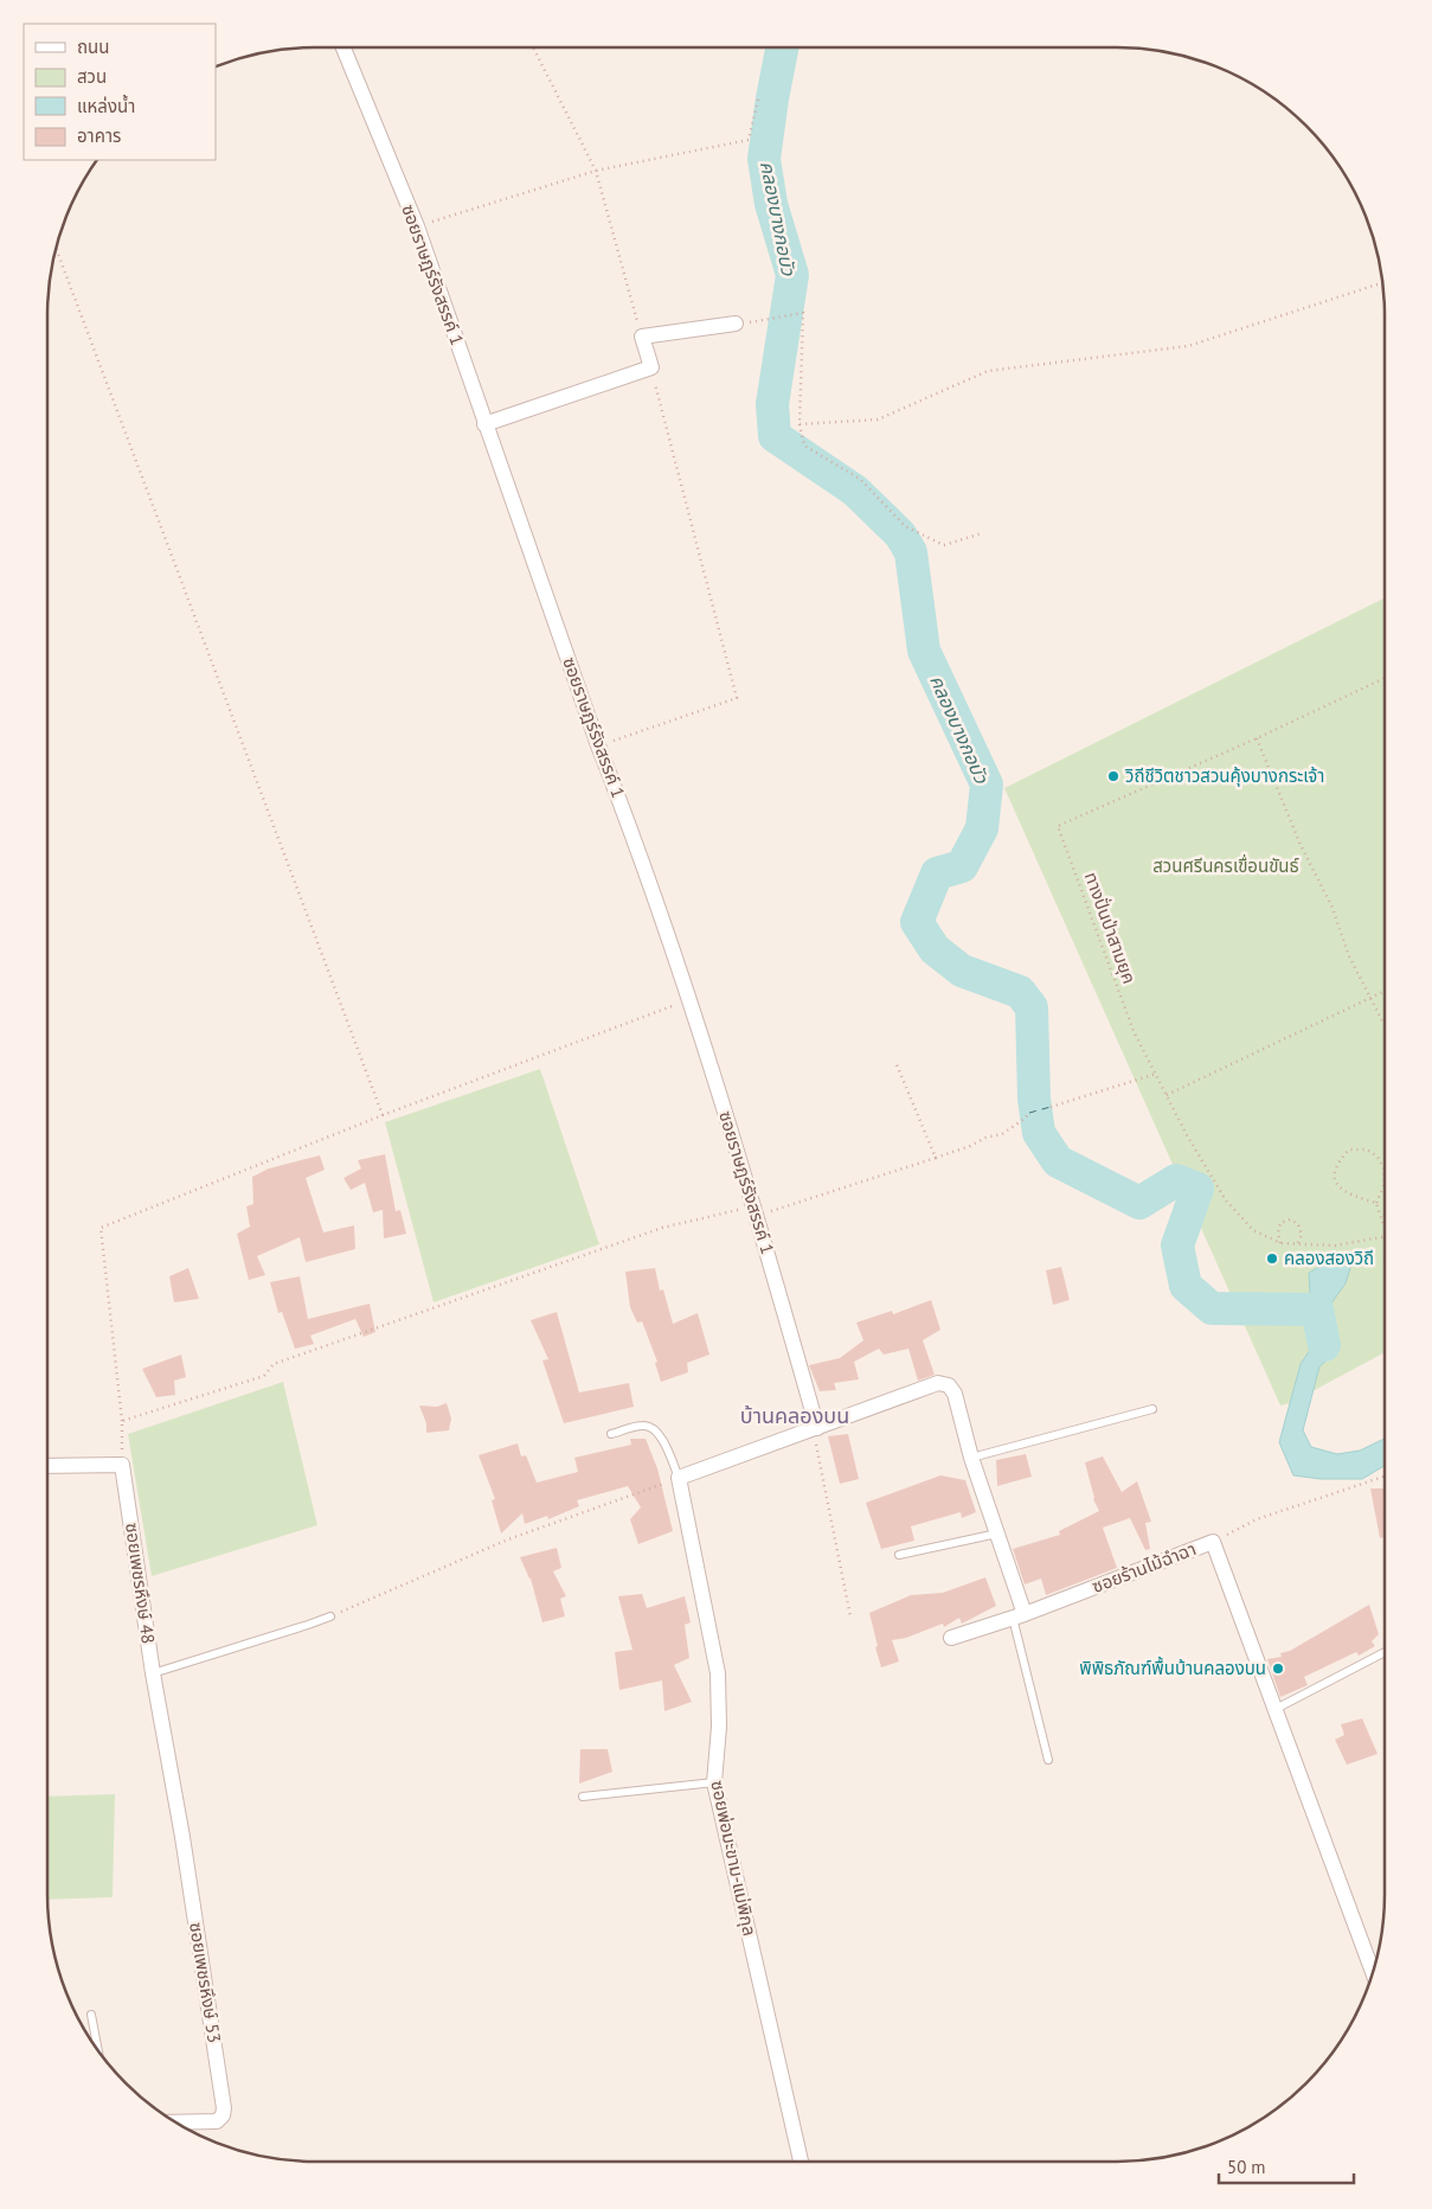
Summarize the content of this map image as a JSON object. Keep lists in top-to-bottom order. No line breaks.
{"streets":{"street":["ซอยราษฎร์รังสรรค์ 1","ซอยร้านไม้ฉำฉา","ซอยเพชรหึงษ์ 48","ซอยพ่อมะขาม-แม่พิกุล","ซอยเพชรหึงษ์ 53"],"path":["ทางปั่นป่าสามยุค"]},"crossings":[["ซอยเพชรหึงษ์ 48","ซอยเพชรหึงษ์ 53"]],"districts":["บ้านคลองบน"],"water":["คลองบางกอบัว"],"parks":["สวนศรีนครเขื่อนขันธ์"],"places":["วิถีชีวิตชาวสวนคุ้งบางกระเจ้า","คลองสองวิถี","พิพิธภัณฑ์พื้นบ้านคลองบน"],"legend":["ถนน","สวน","แหล่งน้ำ","อาคาร"],"scale_bar":"50 m"}
